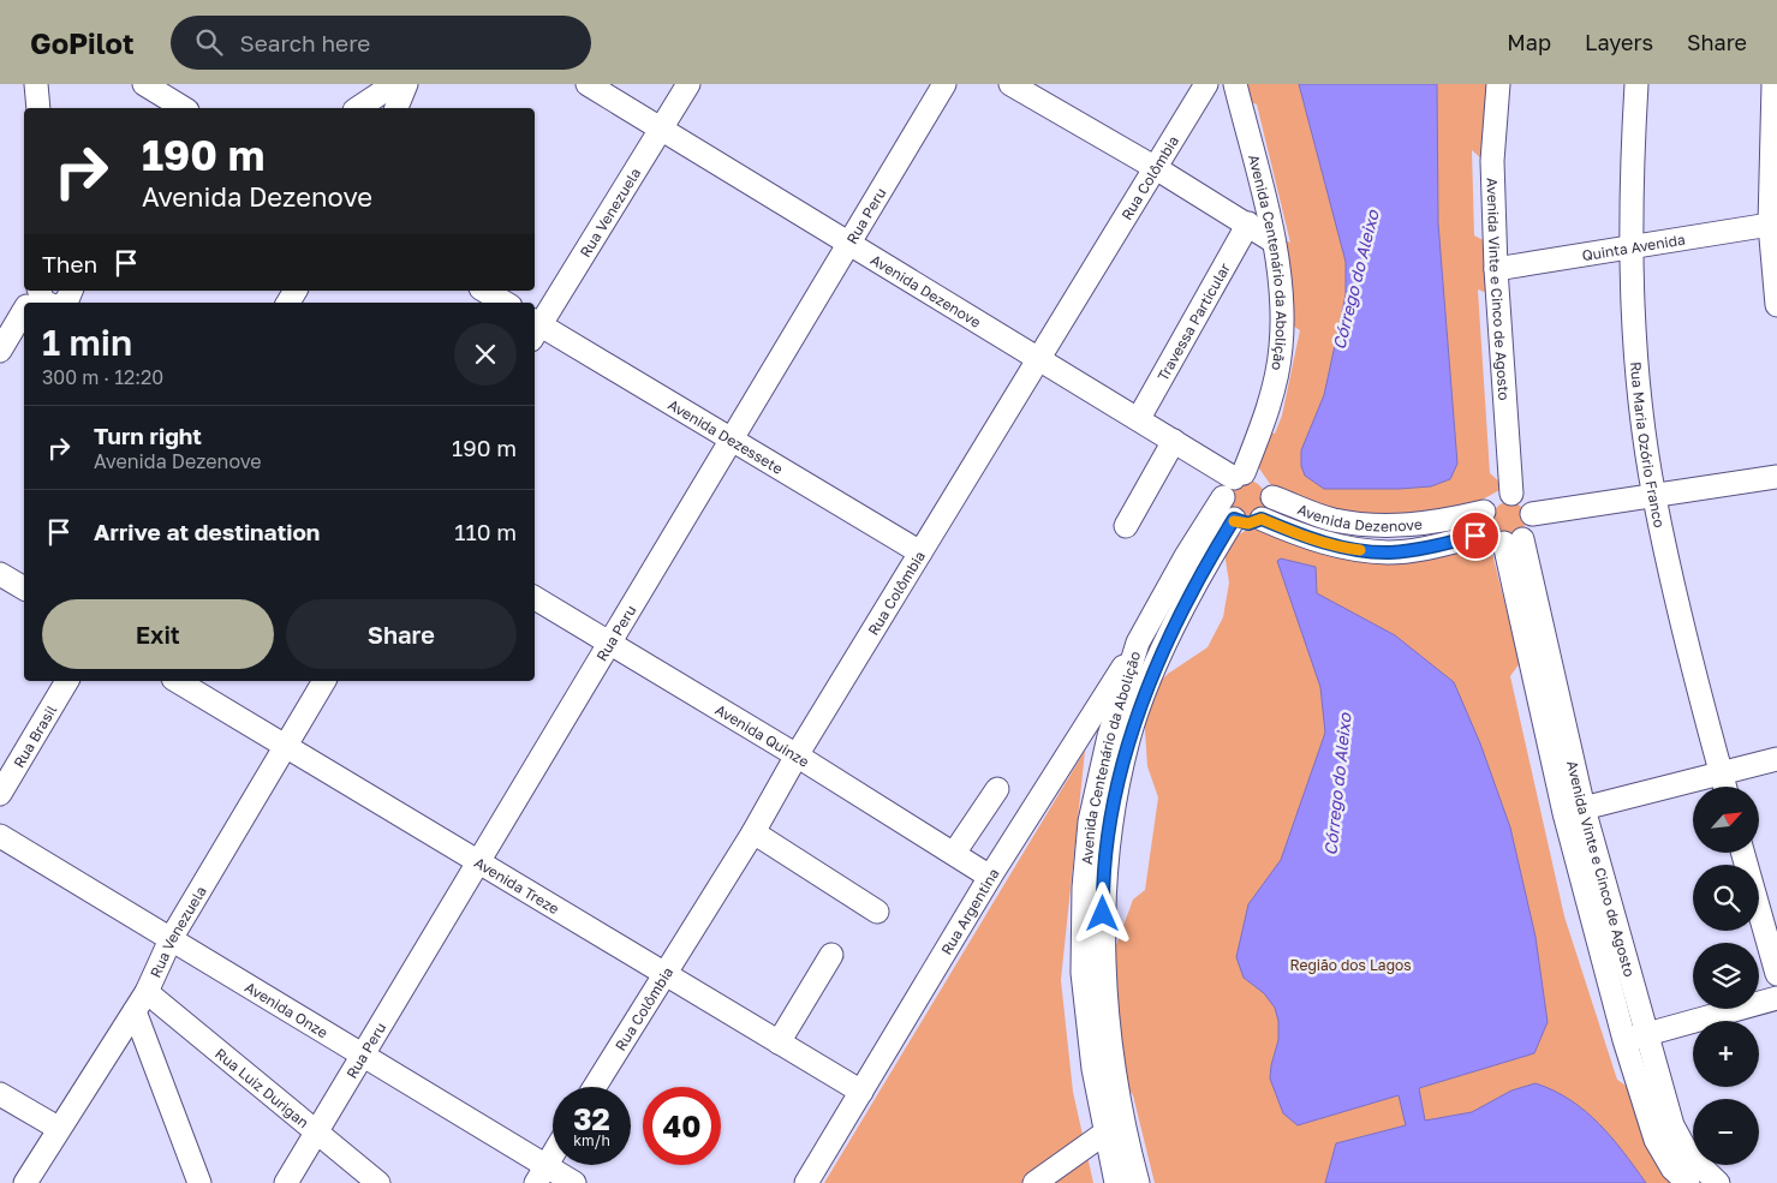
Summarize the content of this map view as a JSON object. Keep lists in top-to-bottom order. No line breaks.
{"streets":{"street":["Rua Colômbia","Rua Venezuela","Rua Peru","Quinta Avenida","Avenida Centenário da Abolição","Avenida Vinte e Cinco de Agosto","Avenida Dezenove","Travessa Particular","Avenida Dezessete","Rua Maria Ozório Franco","Avenida Quinze","Rua Brasil","Avenida Treze","Rua Argentina","Avenida Onze","Rua Luiz Durigan"]},"crossings":[["Rua Colômbia","Avenida Dezenove"],["Rua Colômbia","Avenida Dezessete"],["Rua Colômbia","Avenida Quinze"],["Rua Colômbia","Avenida Treze"],["Rua Venezuela","Avenida Dezenove"],["Rua Venezuela","Avenida Dezessete"],["Rua Venezuela","Avenida Treze"],["Rua Venezuela","Avenida Onze"],["Rua Venezuela","Rua Luiz Durigan"],["Rua Peru","Avenida Dezenove"],["Rua Peru","Avenida Dezessete"],["Rua Peru","Avenida Quinze"],["Rua Peru","Avenida Treze"],["Rua Peru","Avenida Onze"],["Rua Peru","Rua Luiz Durigan"],["Quinta Avenida","Avenida Vinte e Cinco de Agosto"],["Quinta Avenida","Rua Maria Ozório Franco"],["Avenida Centenário da Abolição","Avenida Dezenove"],["Avenida Centenário da Abolição","Rua Argentina"],["Avenida Vinte e Cinco de Agosto","Avenida Dezenove"],["Avenida Dezenove","Travessa Particular"],["Avenida Quinze","Rua Argentina"],["Avenida Treze","Rua Argentina"]],"water":["Córrego do Aleixo"],"parks":["Região dos Lagos"],"north":"top right","page":{"header":"GoPilot","search":"Search here","nav":["Map","Layers","Share"],"turn":["190 m","Avenida Dezenove"],"then":"Then","heading":["1 min","300 m · 12:20"],"list":[{"name":"Turn right","note":"Avenida Dezenove","value":"190 m"},{"name":"Arrive at destination","value":"110 m"}],"buttons":["Exit","Share"],"map_buttons":["+","−"],"speed":"32 km/h","limit":"40"}}
